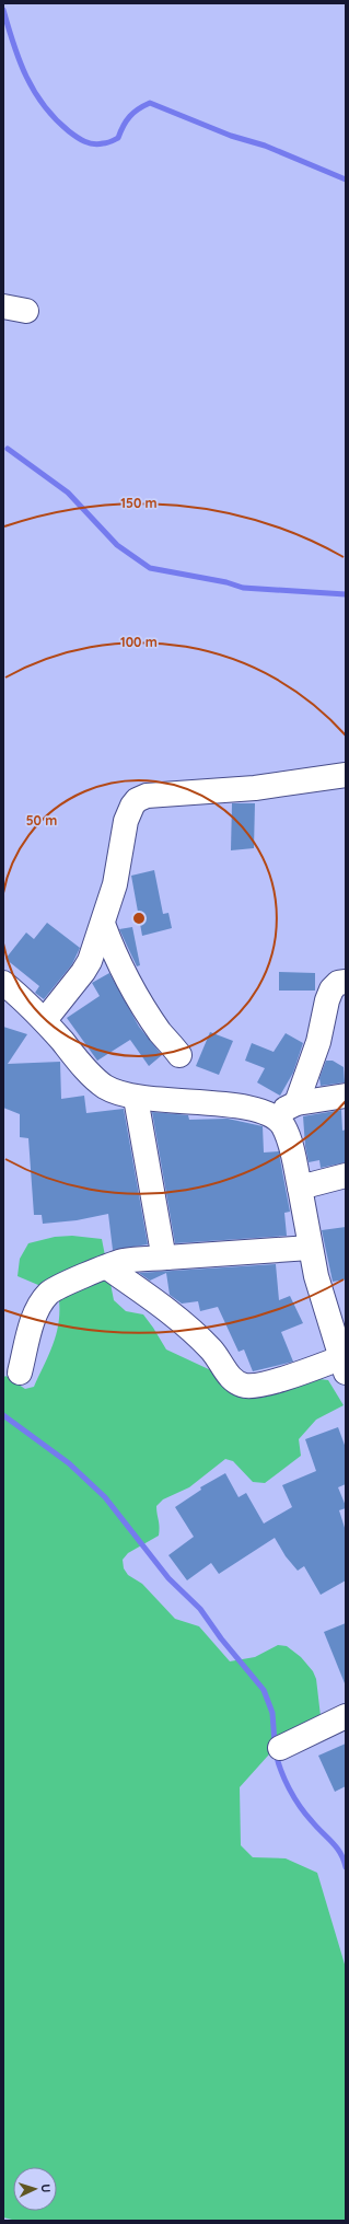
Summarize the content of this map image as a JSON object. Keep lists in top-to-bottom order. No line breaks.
{"north":"right","rings":["150 m","100 m","50 m"]}
